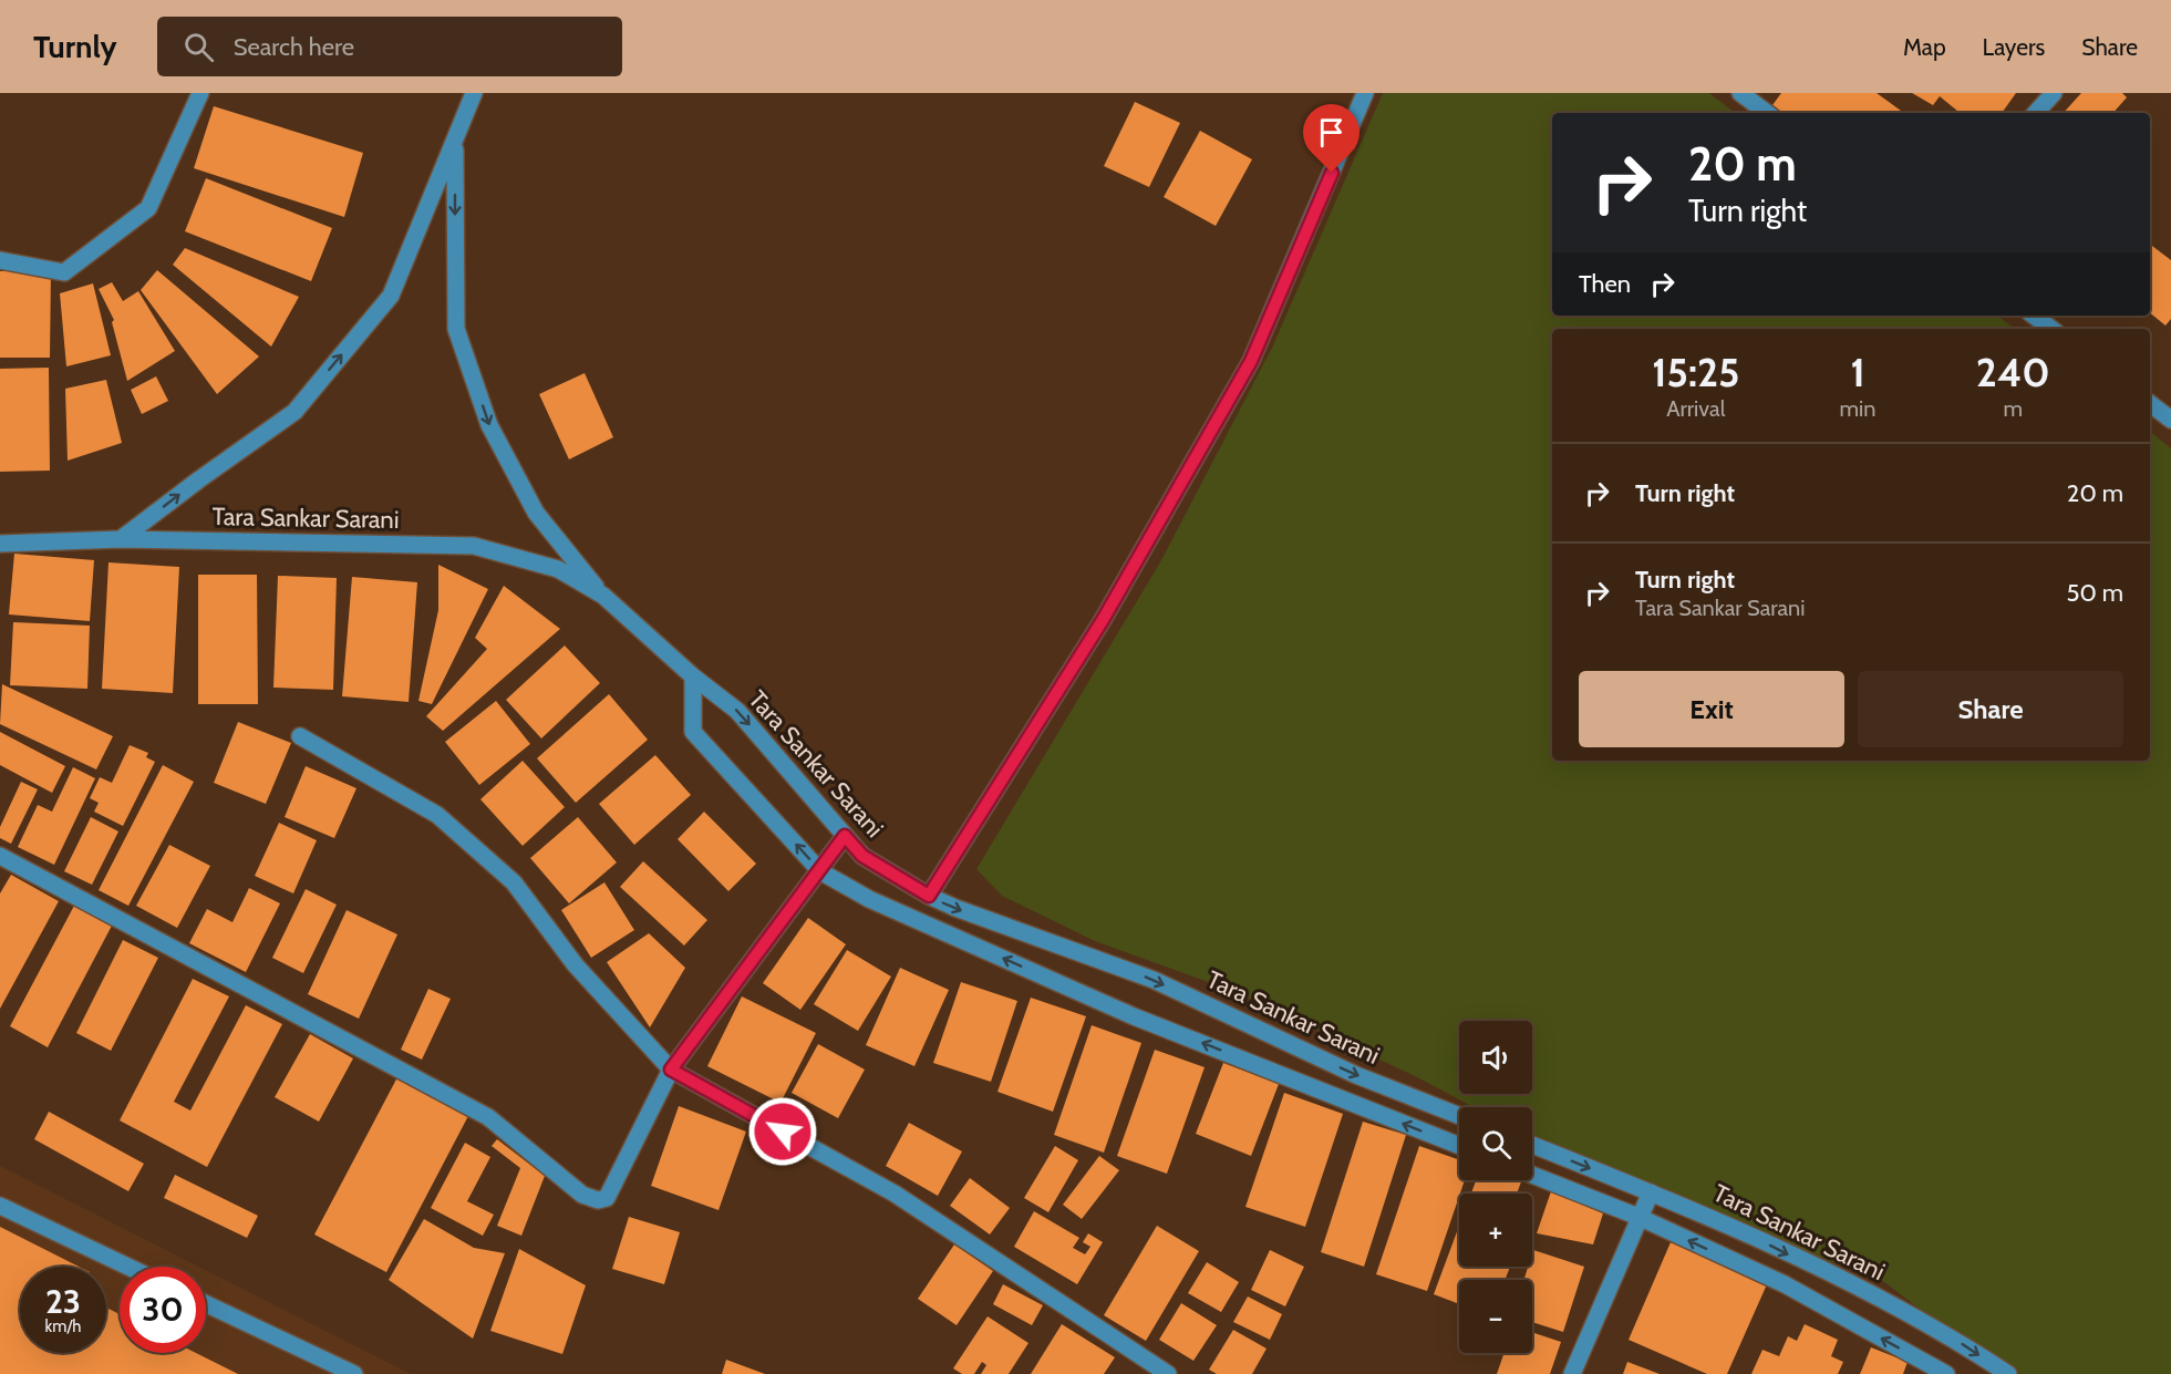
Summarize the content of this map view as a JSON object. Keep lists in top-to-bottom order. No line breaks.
{"streets":{"street":["Tara Sankar Sarani"]},"page":{"header":"Turnly","search":"Search here","nav":["Map","Layers","Share"],"turn":["20 m","Turn right"],"then":"Then","eta":["15:25","Arrival","1","min","240","m"],"list":[{"name":"Turn right","value":"20 m"},{"name":"Turn right","note":"Tara Sankar Sarani","value":"50 m"}],"buttons":["Exit","Share"],"map_buttons":["+","−"],"speed":"23 km/h","limit":"30"}}
